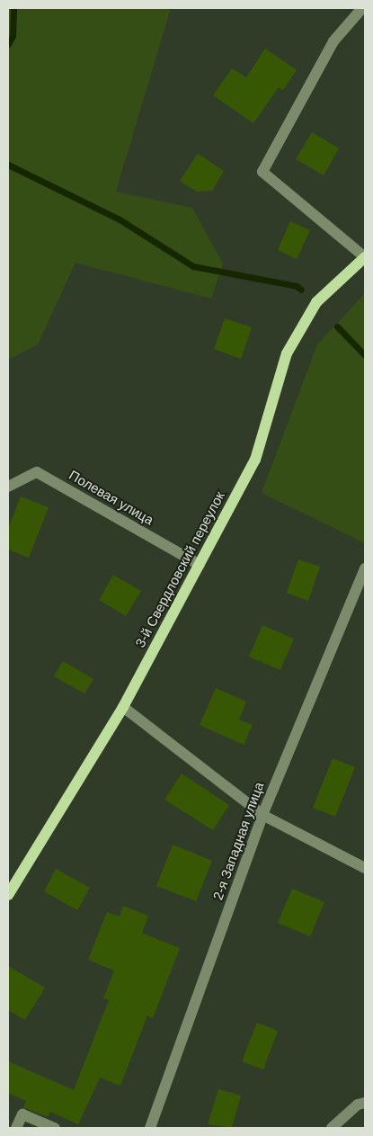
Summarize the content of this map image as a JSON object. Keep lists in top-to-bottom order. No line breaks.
{"streets":{"main road":["3-й Свердловский переулок"],"street":["Полевая улица","2-я Западная улица"]},"crossings":[["Полевая улица","3-й Свердловский переулок"]]}
